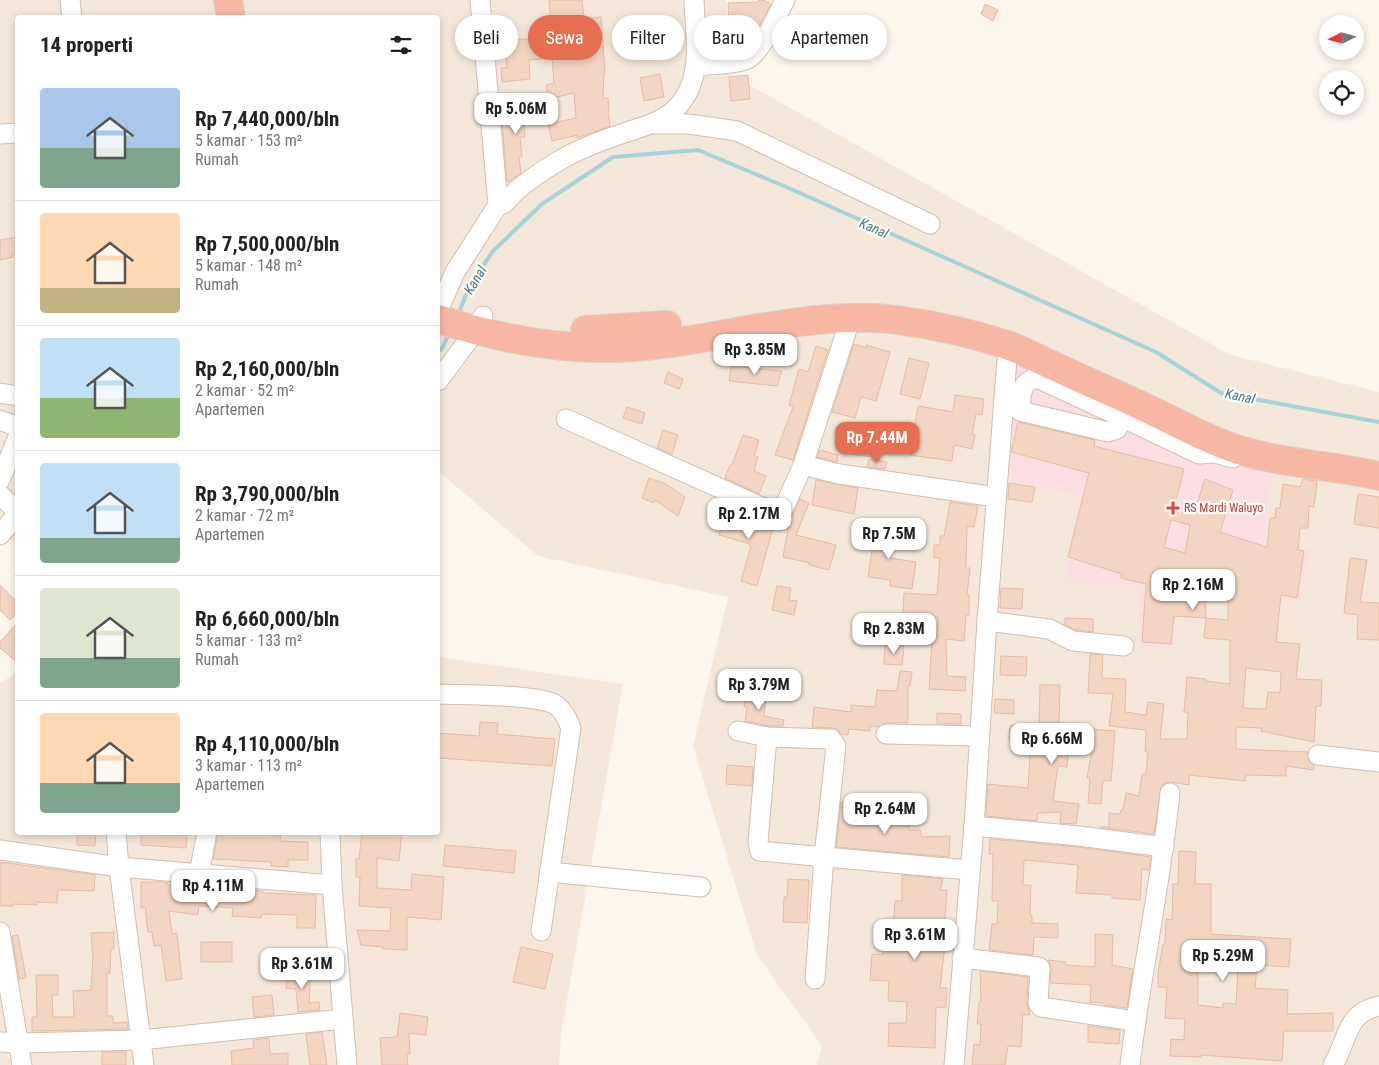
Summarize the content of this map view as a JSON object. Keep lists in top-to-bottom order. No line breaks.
{"water":["Kanal"],"places":{"health":["RS Mardi Waluyo"]},"north":"left","page":{"chip":["Beli","Sewa","Filter","Baru","Apartemen"],"heading":"14 properti","list":[{"name":"Rp 7,440,000/bln","note":"5 kamar · 153 m² · Rumah"},{"name":"Rp 7,500,000/bln","note":"5 kamar · 148 m² · Rumah"},{"name":"Rp 2,160,000/bln","note":"2 kamar · 52 m² · Apartemen"},{"name":"Rp 3,790,000/bln","note":"2 kamar · 72 m² · Apartemen"},{"name":"Rp 6,660,000/bln","note":"5 kamar · 133 m² · Rumah"},{"name":"Rp 4,110,000/bln","note":"3 kamar · 113 m² · Apartemen"}],"price":["Rp 5.06M","Rp 3.85M","Rp 7.44M","Rp 2.17M","Rp 7.5M","Rp 2.16M","Rp 2.83M","Rp 3.79M","Rp 6.66M","Rp 2.64M","Rp 4.11M","Rp 3.61M","Rp 5.29M","Rp 3.61M"]}}
